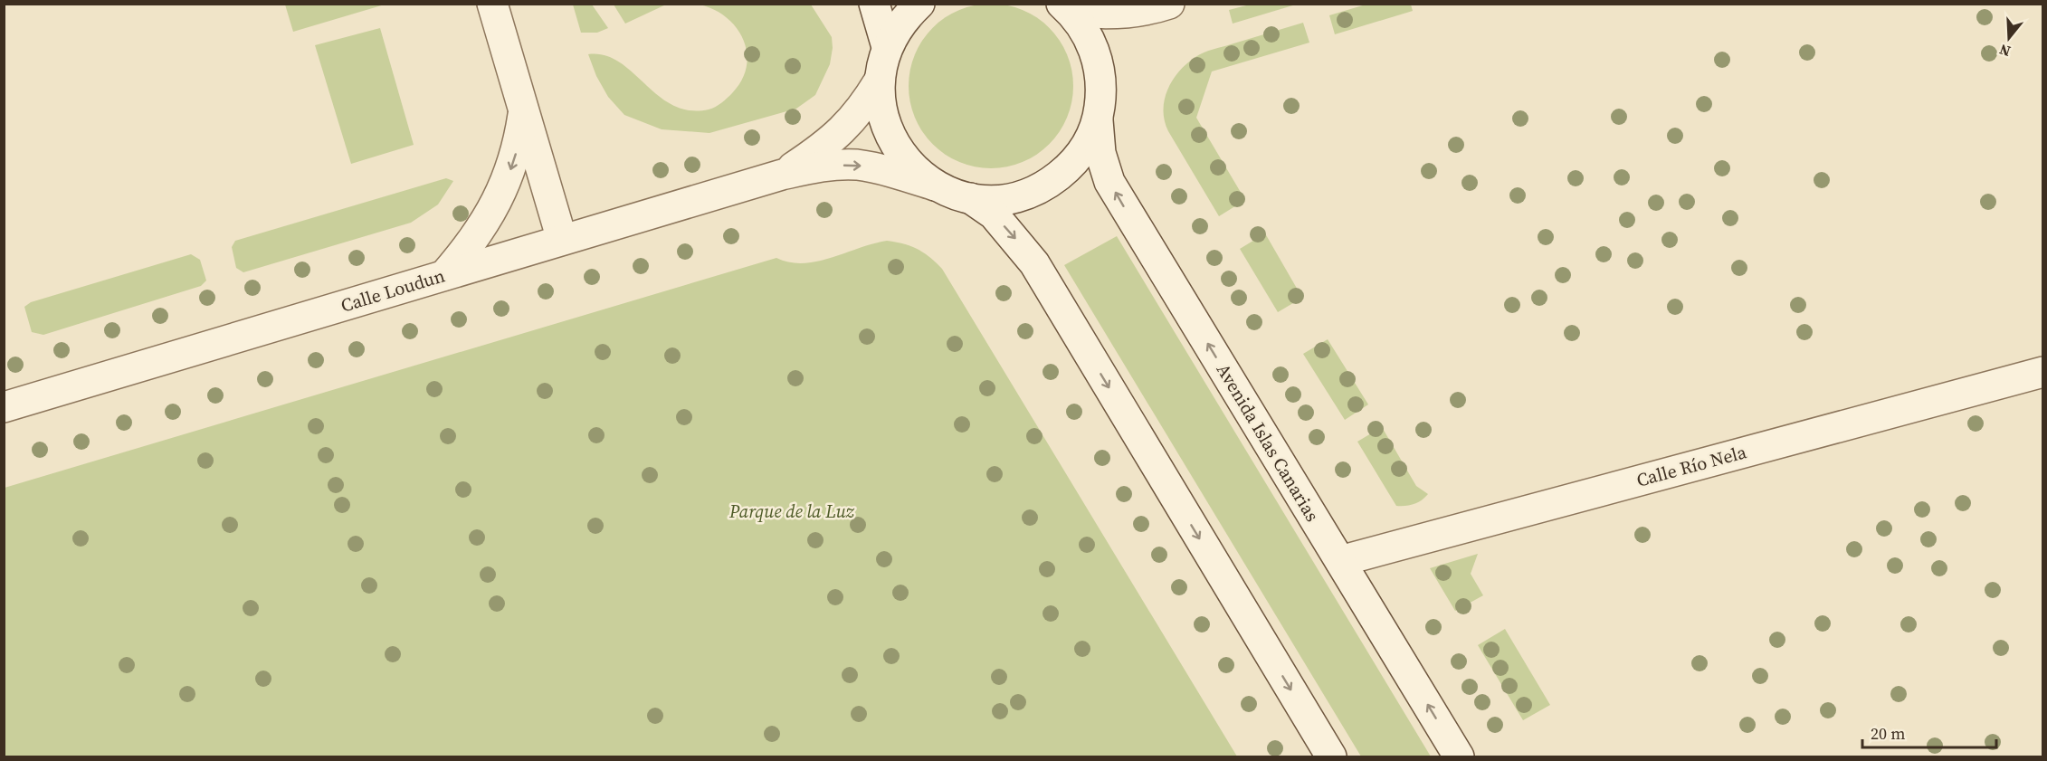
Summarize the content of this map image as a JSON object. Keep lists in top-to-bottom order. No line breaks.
{"streets":{"street":["Calle Loudun","Avenida Islas Canarias","Calle Río Nela"]},"crossings":[["Avenida Islas Canarias","Calle Río Nela"]],"parks":["Parque de la Luz"],"scale_bar":"20 m","north":"bottom"}
